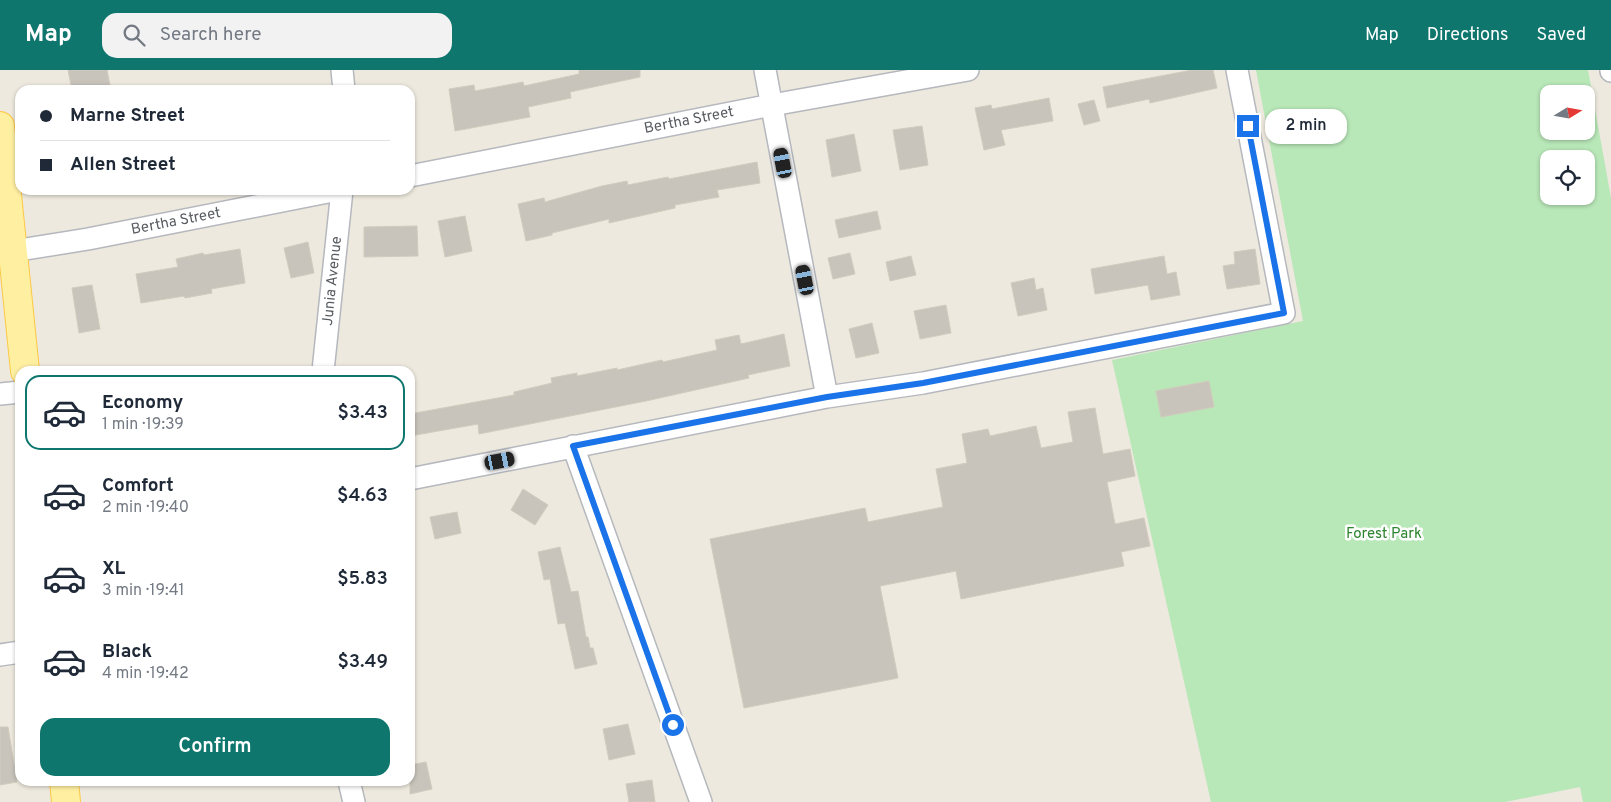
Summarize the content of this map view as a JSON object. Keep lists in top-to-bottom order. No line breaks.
{"streets":{"street":["Bertha Street","Junia Avenue"]},"parks":["Forest Park"],"north":"right","page":{"header":"Map","search":"Search here","nav":["Map","Directions","Saved"],"banner":["Marne Street","Allen Street"],"bubble":"2 min","list":[{"name":"Economy","note":"1 min · 19:39","value":"$3.43"},{"name":"Comfort","note":"2 min · 19:40","value":"$4.63"},{"name":"XL","note":"3 min · 19:41","value":"$5.83"},{"name":"Black","note":"4 min · 19:42","value":"$3.49"}],"buttons":"Confirm"}}
